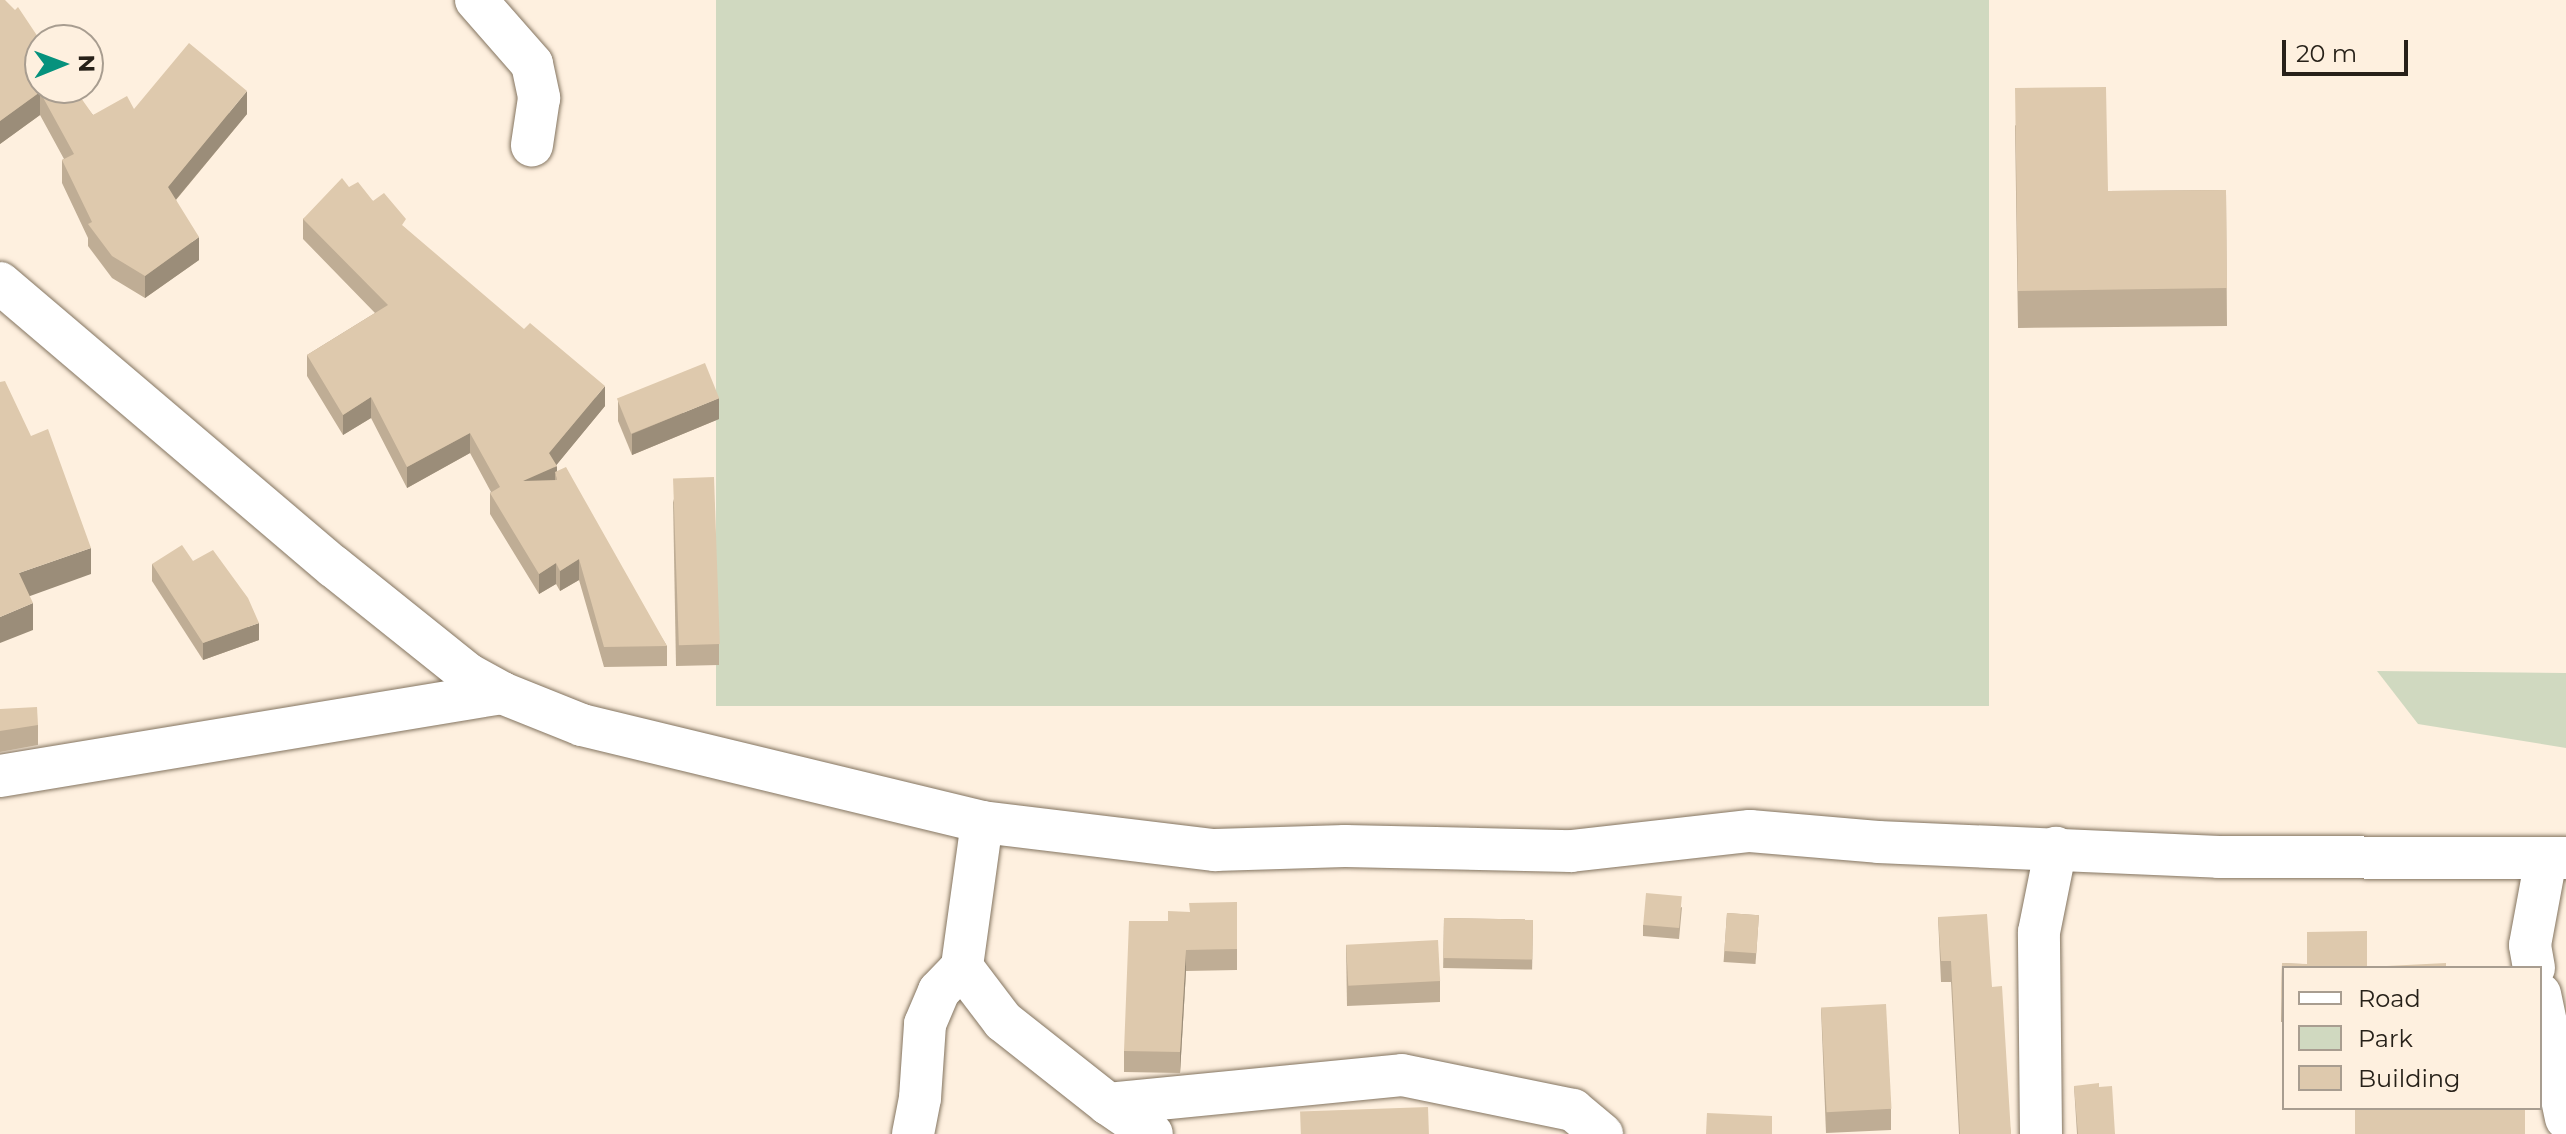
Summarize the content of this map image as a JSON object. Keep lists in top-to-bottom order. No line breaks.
{"legend":["Road","Park","Building"],"scale_bar":"20 m","north":"right"}
